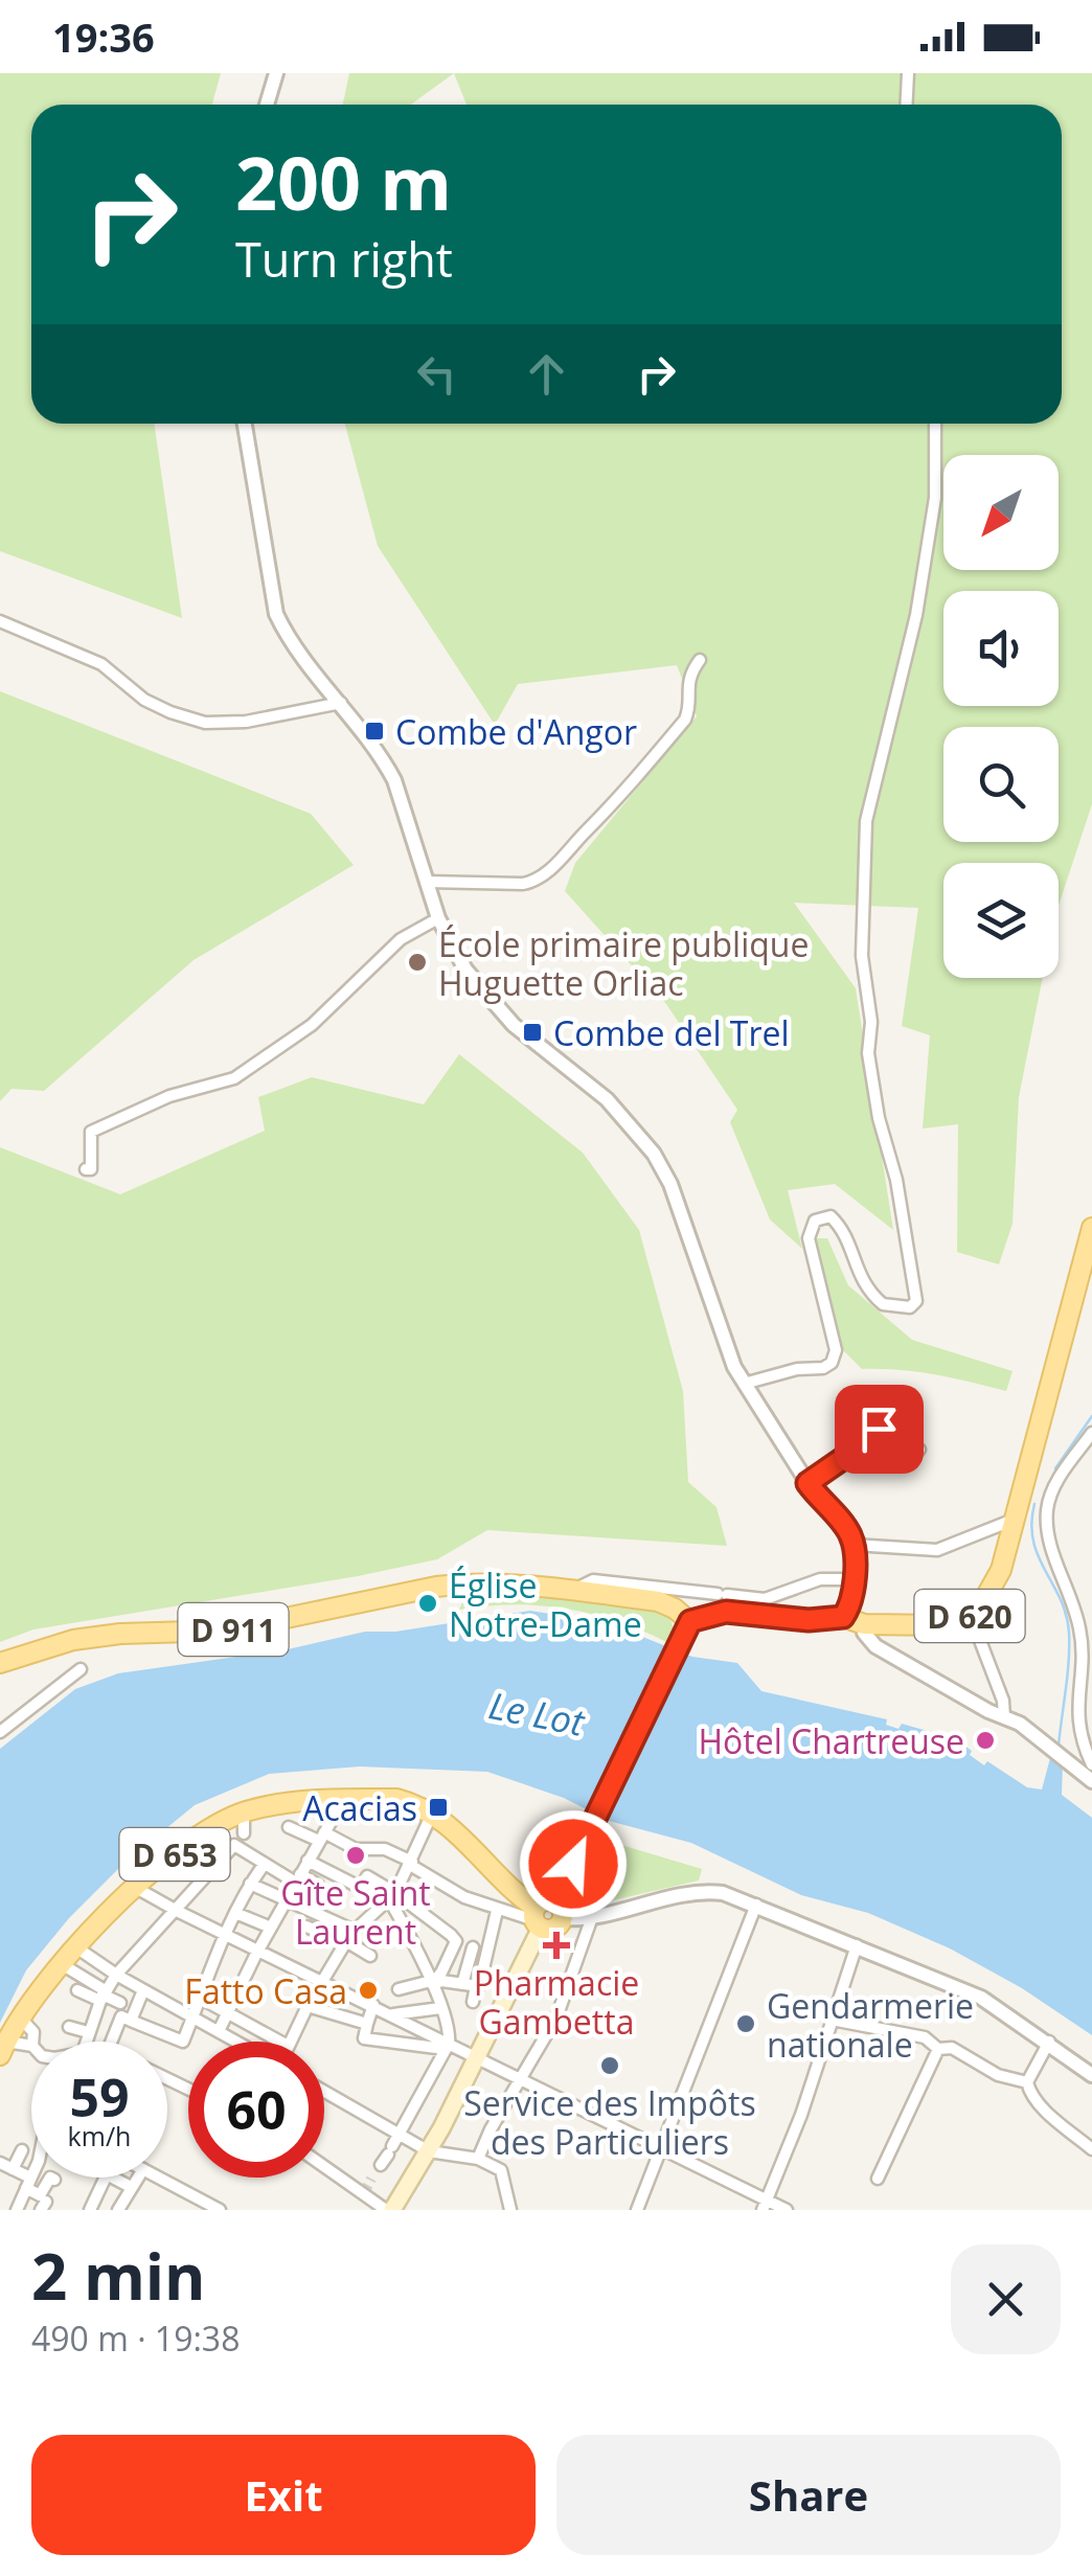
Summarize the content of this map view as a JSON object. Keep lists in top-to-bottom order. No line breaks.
{"streets":{"main road":["D 620","D 911","D 653"]},"crossings":[["D 620","D 911"]],"water":["Le Lot"],"places":{"transit":["Combe d'Angor","Combe del Trel","Acacias"],"other":["École primaire publique Huguette Orliac","Église Notre-Dame","Hôtel Chartreuse","Gîte Saint Laurent","Fatto Casa","Gendarmerie nationale","Service des Impôts des Particuliers"],"health":["Pharmacie Gambetta"]},"north":"bottom left","page":{"status":"19:36","turn":["200 m","Turn right"],"speed":"59 km/h","limit":"60","heading":["2 min","490 m · 19:38"],"buttons":["Exit","Share"]}}
